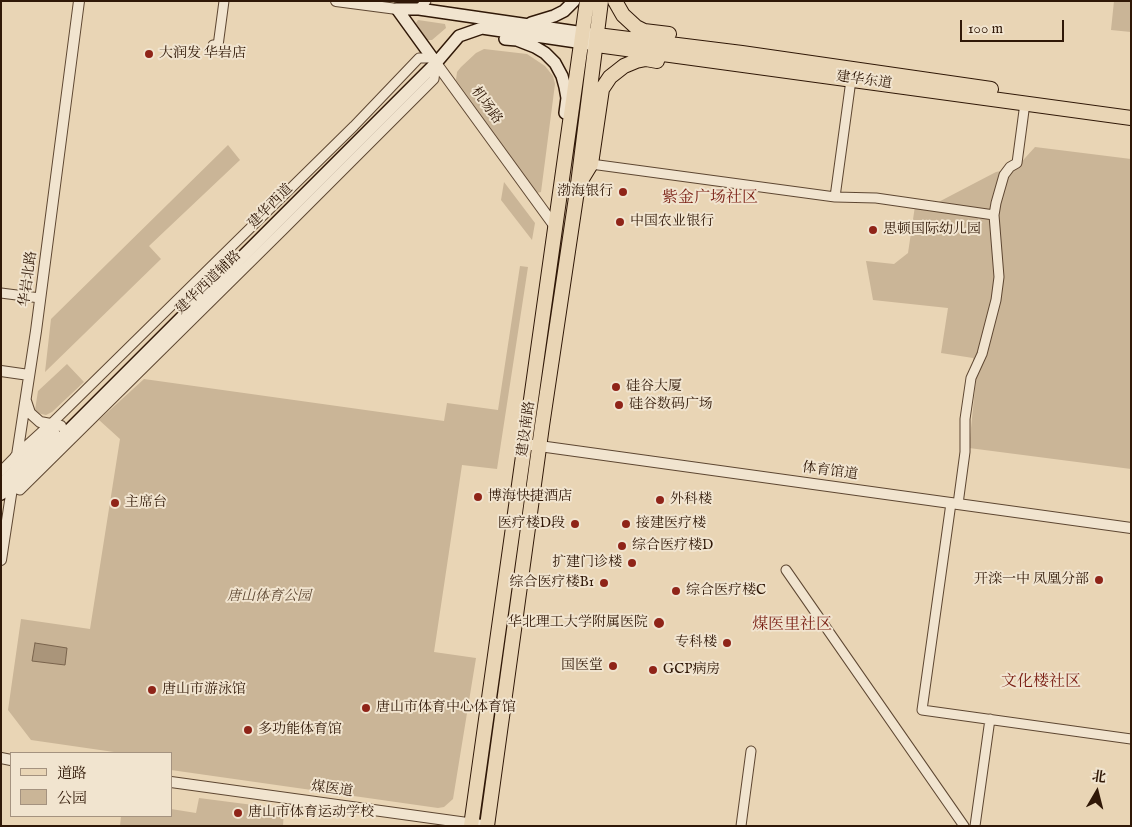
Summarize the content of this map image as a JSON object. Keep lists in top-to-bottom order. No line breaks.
{"streets":{"main road":["建华东道","机场路","建华西道","建设南路"],"street":["华岩北路","体育馆道","煤医道"]},"crossings":[["建华东道","建设南路"],["机场路","建华西道"],["机场路","建设南路"],["建华西道","华岩北路"],["建设南路","体育馆道"],["建设南路","煤医道"]],"districts":["紫金广场社区","煤医里社区","文化楼社区"],"parks":["唐山体育公园"],"places":["大润发 华岩店","渤海银行","中国农业银行","思顿国际幼儿园","硅谷大厦","硅谷数码广场","博海快捷酒店","外科楼","主席台","医疗楼D段","接建医疗楼","综合医疗楼D","扩建门诊楼","开滦一中 凤凰分部","综合医疗楼B1","综合医疗楼C","华北理工大学附属医院","专科楼","国医堂","GCP病房","唐山市游泳馆","唐山市体育中心体育馆","多功能体育馆","唐山市体育运动学校"],"legend":["道路","公园"],"scale_bar":"100 m","north":"top"}
